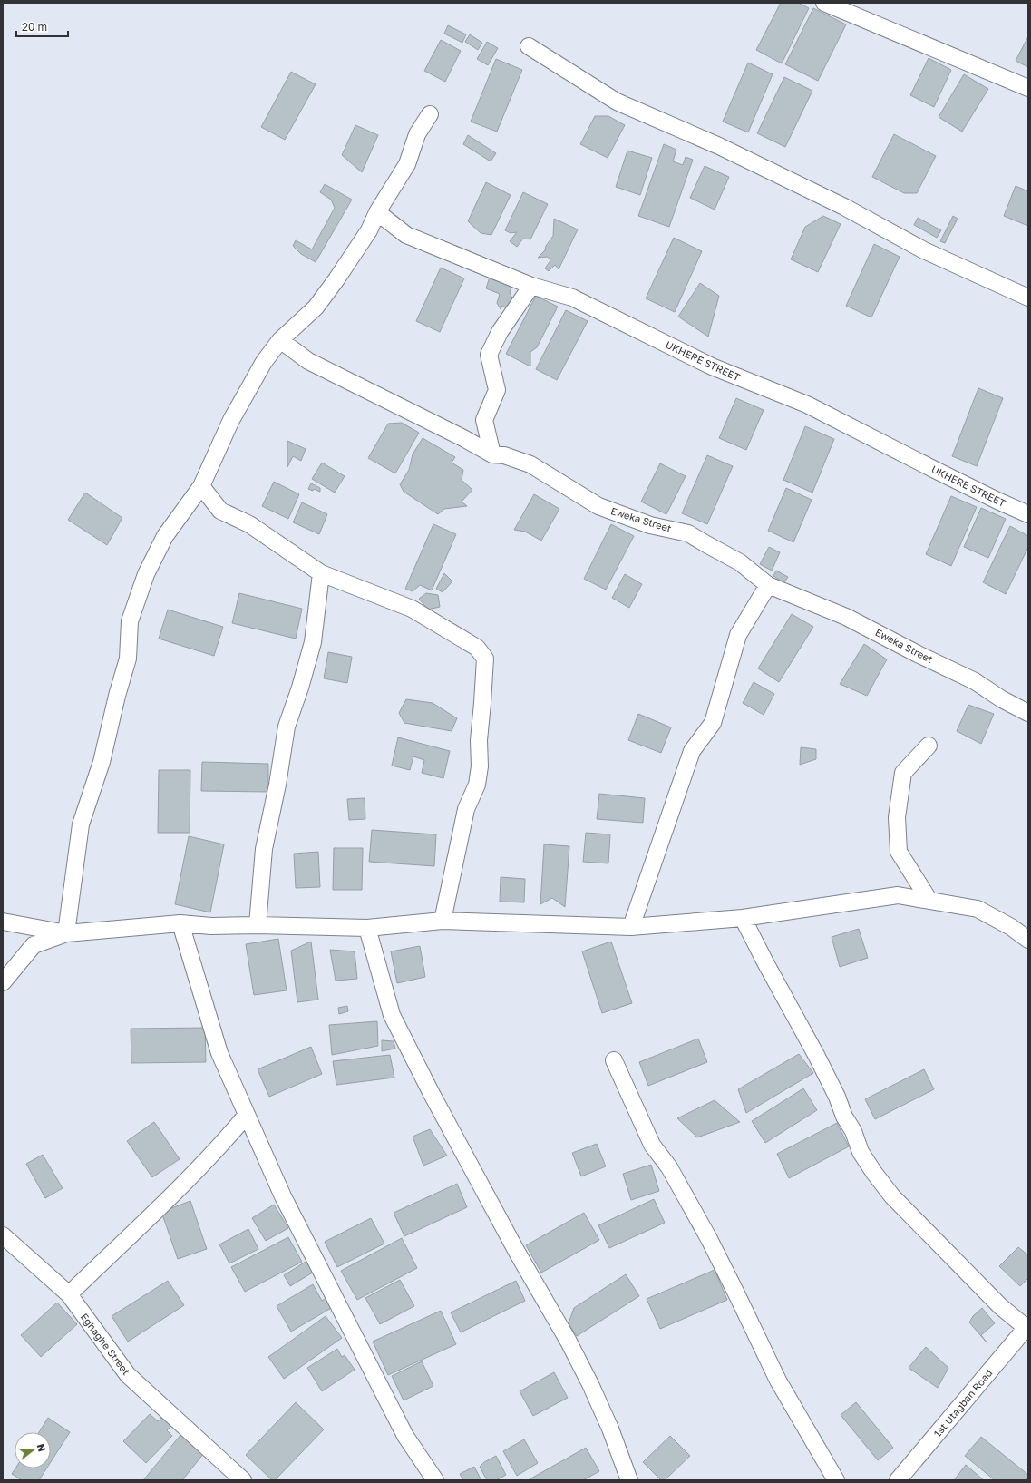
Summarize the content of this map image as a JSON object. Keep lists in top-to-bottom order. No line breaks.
{"streets":{"street":["UKHERE STREET","Eweka Street","Eghaghe Street","1st Utagban Road"]},"scale_bar":"20 m","north":"right"}
